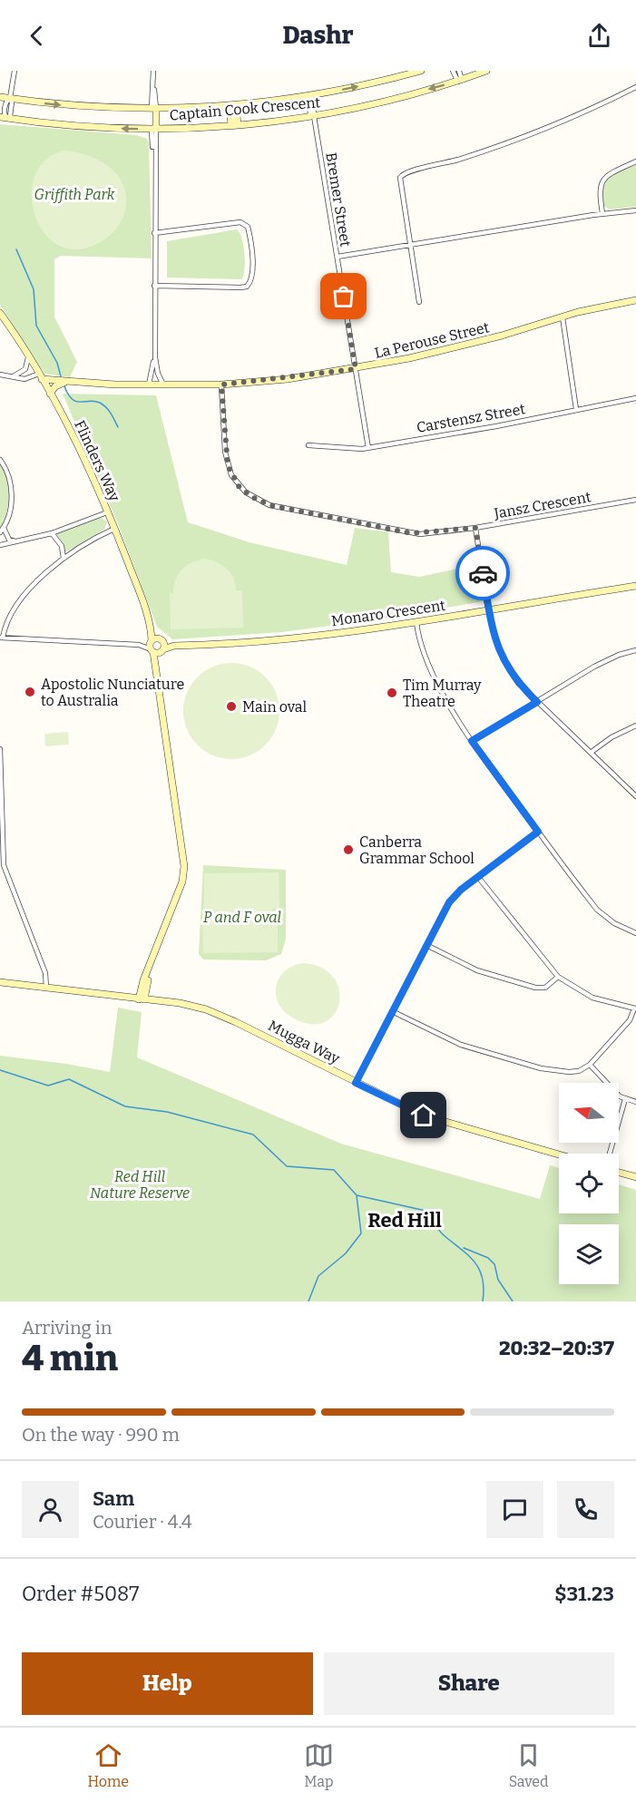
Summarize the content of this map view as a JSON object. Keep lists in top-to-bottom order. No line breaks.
{"streets":{"street":["Captain Cook Crescent","Bremer Street","La Perouse Street","Carstensz Street","Flinders Way","Jansz Crescent","Monaro Crescent","Mugga Way"]},"crossings":[["Captain Cook Crescent","Bremer Street"],["Bremer Street","La Perouse Street"],["Bremer Street","Carstensz Street"],["La Perouse Street","Flinders Way"],["La Perouse Street","Jansz Crescent"],["Flinders Way","Monaro Crescent"],["Flinders Way","Mugga Way"]],"districts":["Red Hill"],"parks":["Griffith Park","P and F oval","Red Hill Nature Reserve"],"places":["Apostolic Nunciature to Australia","Tim Murray Theatre","Main oval","Canberra Grammar School"],"north":"left","page":{"header":"Dashr","heading":["4 min","Arriving in","20:32–20:37"],"panel":["Sam","Courier · 4.4","Order #5087","$31.23"],"bar":"On the way · 990 m","buttons":["Help","Share"],"tabs":["Home","Map","Saved"]}}
